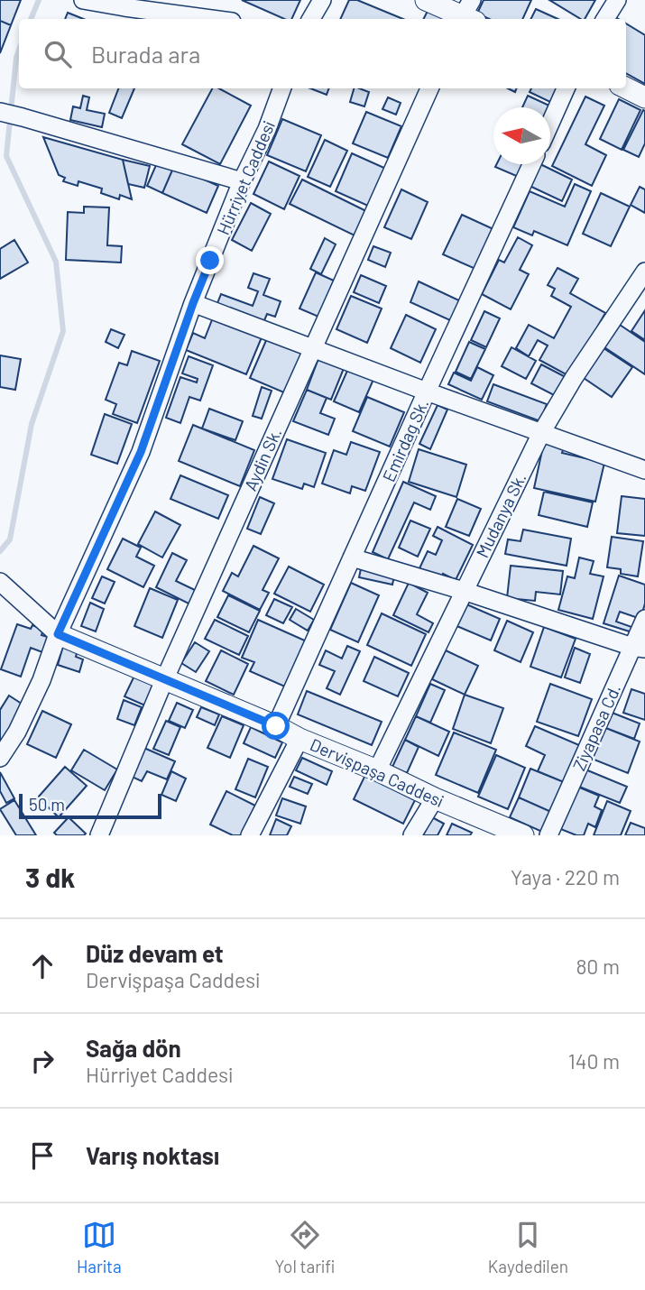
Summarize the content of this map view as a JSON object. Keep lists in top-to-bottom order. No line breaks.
{"streets":{"street":["Hürriyet Caddesi","Emirdag Sk.","Aydin Sk.","Mudanya Sk.","Ziyapasa Cd.","Dervişpaşa Caddesi"]},"crossings":[["Hürriyet Caddesi","Dervişpaşa Caddesi"],["Emirdag Sk.","Dervişpaşa Caddesi"],["Aydin Sk.","Dervişpaşa Caddesi"],["Mudanya Sk.","Dervişpaşa Caddesi"]],"scale_bar":"50 m","north":"left","page":{"search":"Burada ara","scale":"50 m","heading":["3 dk","Yaya · 220 m"],"list":[["Düz devam et","Dervişpaşa Caddesi","80 m"],["Sağa dön","Hürriyet Caddesi","140 m"],"Varış noktası"],"nav":["Harita","Yol tarifi","Kaydedilen"]}}
